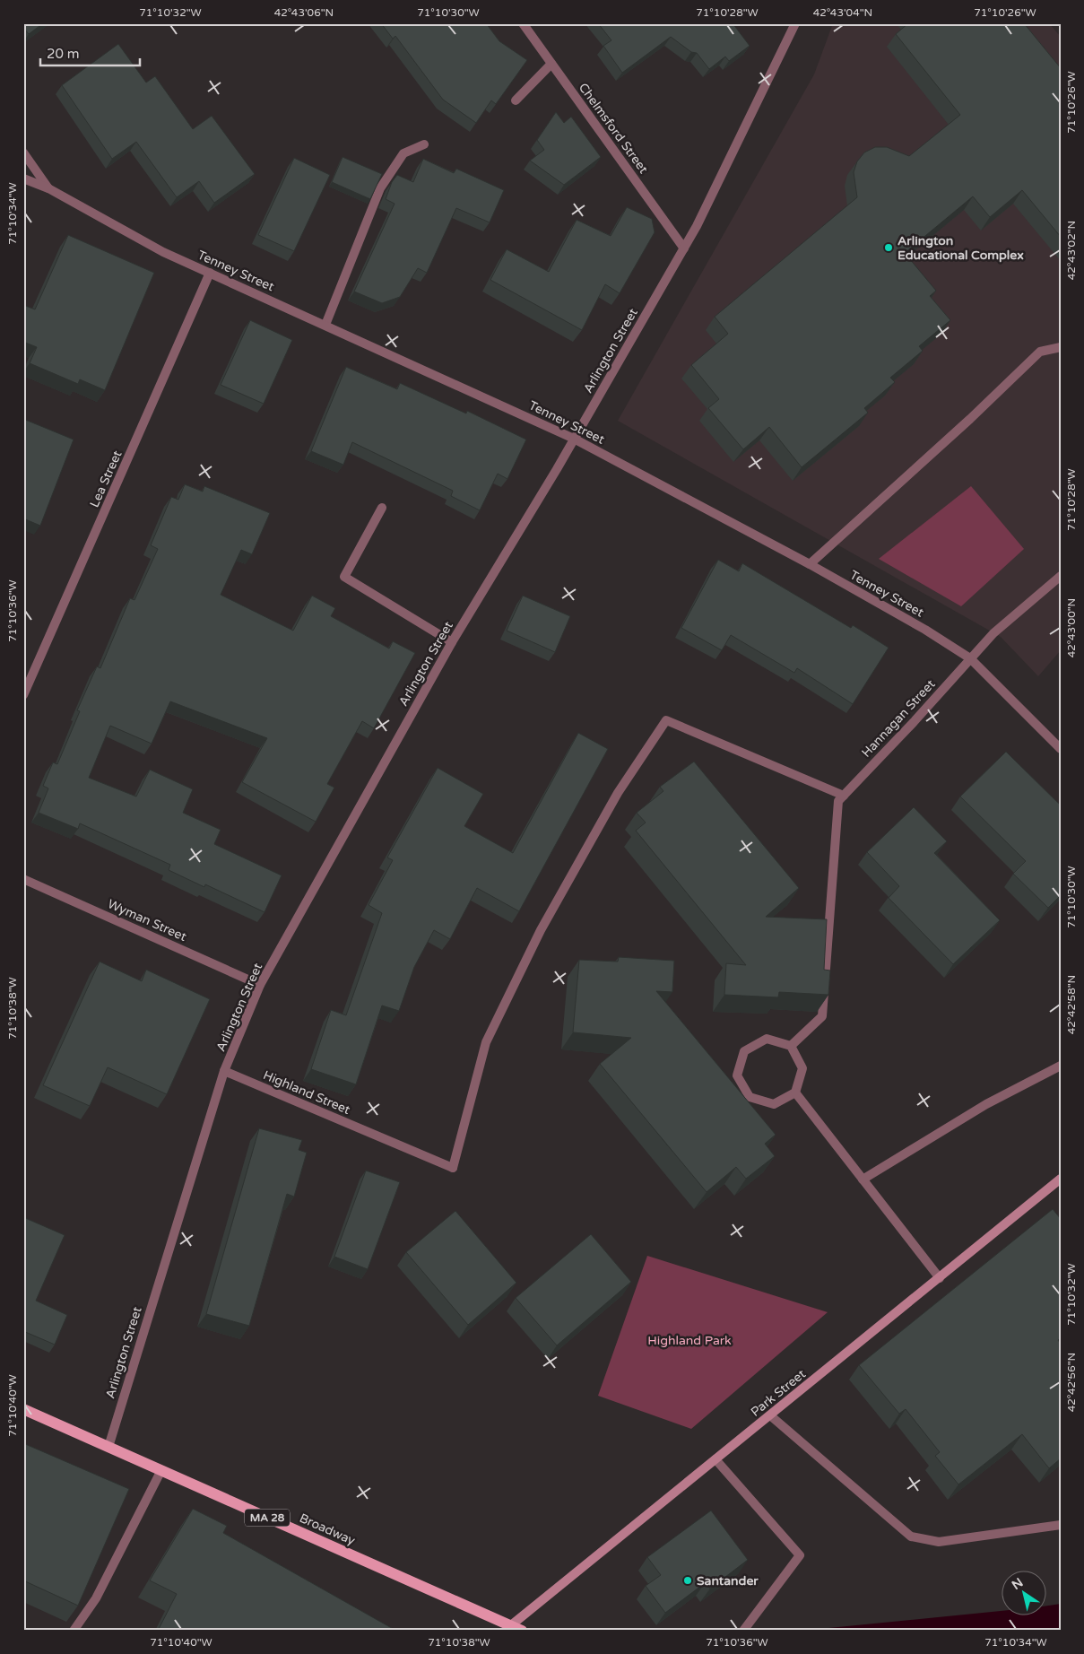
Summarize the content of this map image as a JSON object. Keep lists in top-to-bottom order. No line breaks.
{"streets":{"main road":["Park Street","MA 28","Broadway"],"street":["Chelmsford Street","Tenney Street","Arlington Street","Lea Street","Hannagan Street","Wyman Street","Highland Street"]},"crossings":[["Chelmsford Street","Arlington Street"],["Tenney Street","Arlington Street"],["Tenney Street","Lea Street"],["Tenney Street","Hannagan Street"],["Arlington Street","Wyman Street"],["Arlington Street","Highland Street"],["Arlington Street","Broadway"],["Hannagan Street","Highland Street"],["Park Street","Broadway"]],"parks":["Highland Park"],"places":["Arlington Educational Complex","Santander"],"scale_bar":"20 m","north":"top left","coordinates":["71°10'32\"W","42°43'06\"N","71°10'30\"W","71°10'28\"W","42°43'04\"N","71°10'26\"W","71°10'34\"W","42°43'02\"N","71°10'36\"W","42°43'00\"N","42°42'58\"N","71°10'38\"W","42°42'56\"N","71°10'40\"W"]}
